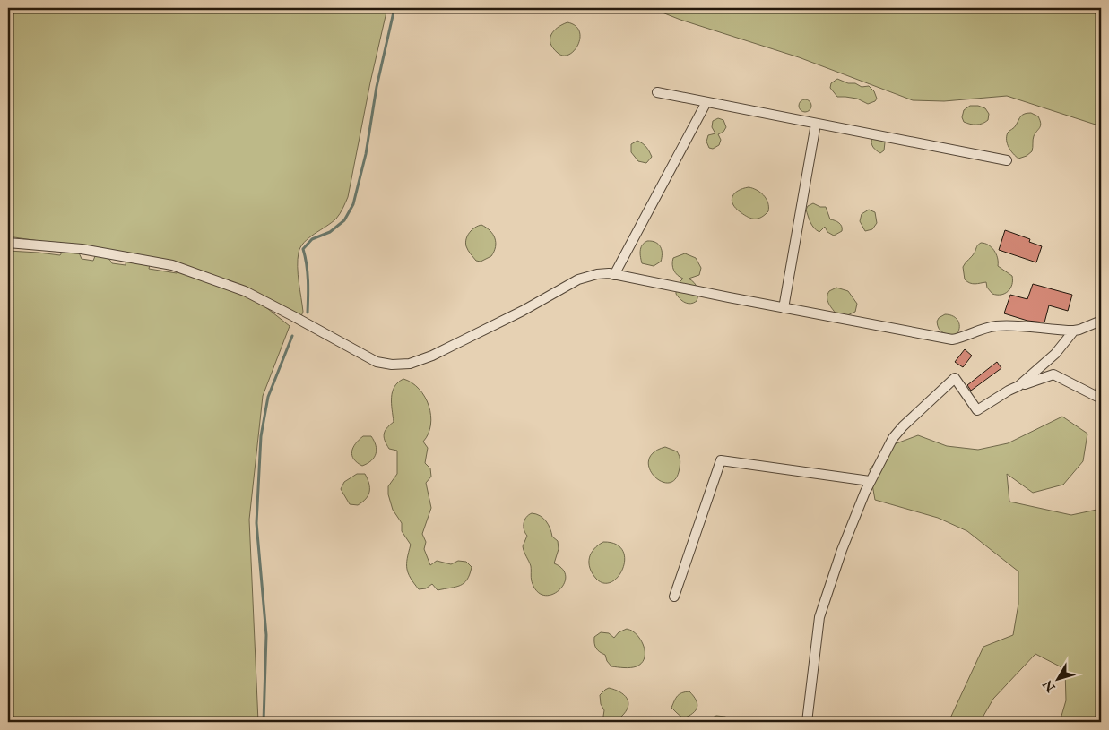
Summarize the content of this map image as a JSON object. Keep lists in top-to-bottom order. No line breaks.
{"north":"bottom left"}
